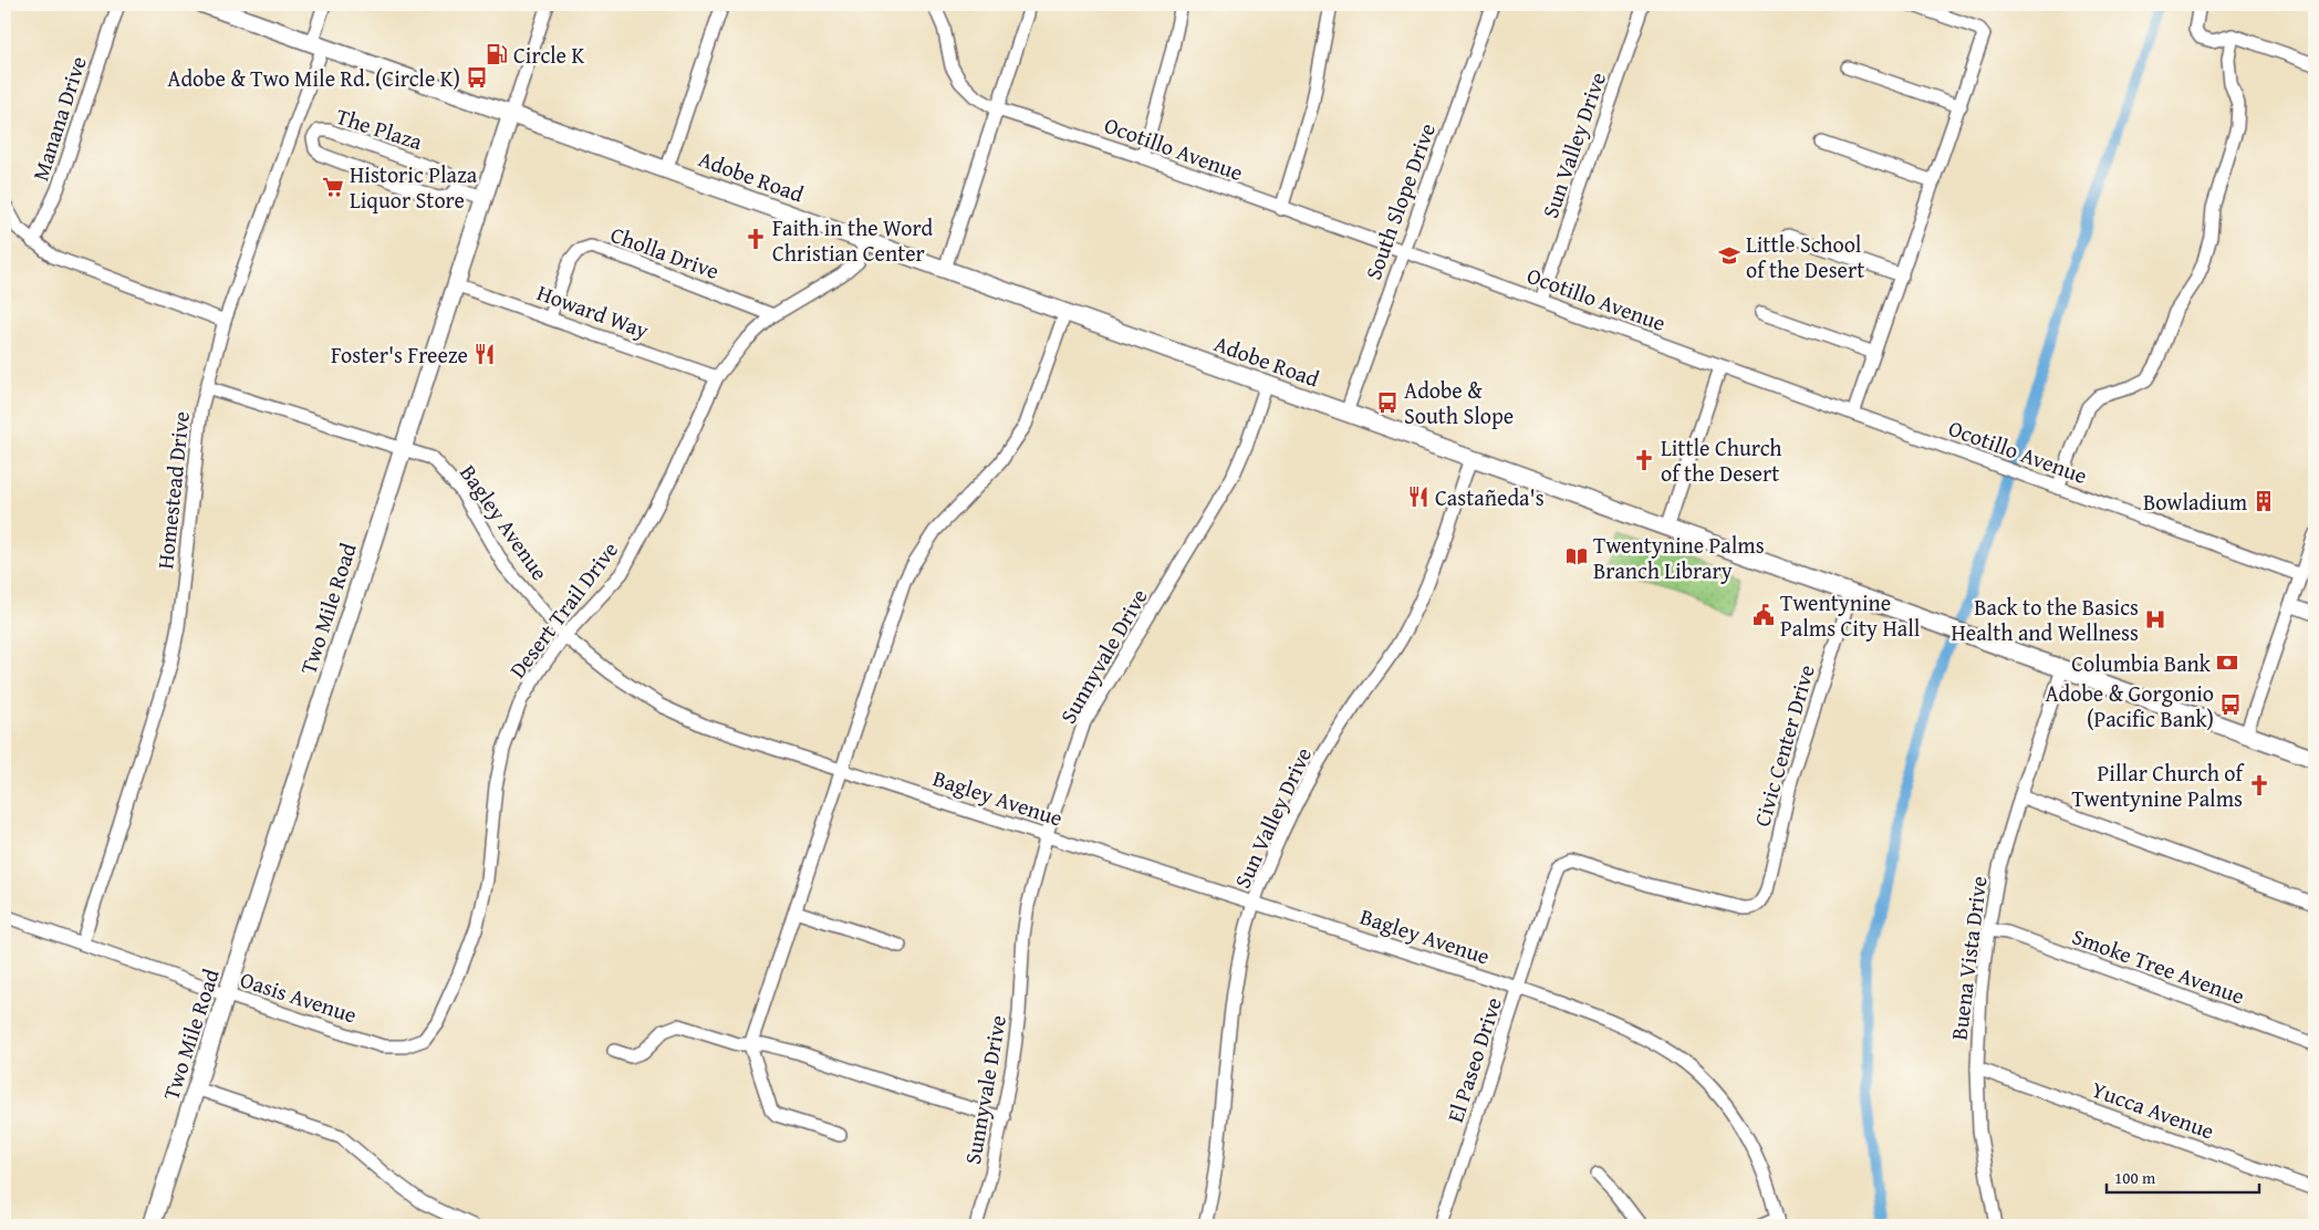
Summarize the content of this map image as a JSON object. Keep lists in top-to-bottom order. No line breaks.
{"streets":{"main road":["Adobe Road","Two Mile Road"],"street":["Manana Drive","The Plaza","Sun Valley Drive","Ocotillo Avenue","South Slope Drive","Cholla Drive","Howard Way","Homestead Drive","Bagley Avenue","Desert Trail Drive","Sunnyvale Drive","Civic Center Drive","Buena Vista Drive","Smoke Tree Avenue","Oasis Avenue","El Paseo Drive","Yucca Avenue"]},"crossings":[["The Plaza","Homestead Drive"],["The Plaza","Two Mile Road"],["Sun Valley Drive","Ocotillo Avenue"],["Sun Valley Drive","Adobe Road"],["Sun Valley Drive","Bagley Avenue"],["Ocotillo Avenue","South Slope Drive"],["Adobe Road","South Slope Drive"],["Adobe Road","Homestead Drive"],["Adobe Road","Two Mile Road"],["Adobe Road","Desert Trail Drive"],["Adobe Road","Sunnyvale Drive"],["Adobe Road","Civic Center Drive"],["Adobe Road","Buena Vista Drive"],["Cholla Drive","Howard Way"],["Cholla Drive","Desert Trail Drive"],["Howard Way","Two Mile Road"],["Howard Way","Desert Trail Drive"],["Homestead Drive","Bagley Avenue"],["Homestead Drive","Oasis Avenue"],["Bagley Avenue","Two Mile Road"],["Bagley Avenue","Desert Trail Drive"],["Bagley Avenue","Sunnyvale Drive"],["Bagley Avenue","El Paseo Drive"],["Two Mile Road","Oasis Avenue"],["Desert Trail Drive","Oasis Avenue"],["Civic Center Drive","El Paseo Drive"],["Buena Vista Drive","Smoke Tree Avenue"],["Buena Vista Drive","Yucca Avenue"]],"places":{"fuel station":["Circle K"],"bus stop":["Adobe & Two Mile Rd. (Circle K)","Adobe & South Slope","Adobe & Gorgonio (Pacific Bank)"],"supermarket":["Historic Plaza Liquor Store"],"church":["Faith in the Word Christian Center","Little Church of the Desert","Pillar Church of Twentynine Palms"],"school or university":["Little School of the Desert"],"restaurant":["Foster's Freeze","Castañeda's"],"building":["Bowladium"],"library":["Twentynine Palms Branch Library"],"public building":["Twentynine Palms City Hall"],"hospital":["Back to the Basics Health and Wellness"],"bank":["Columbia Bank"]},"scale_bar":"100 m"}
